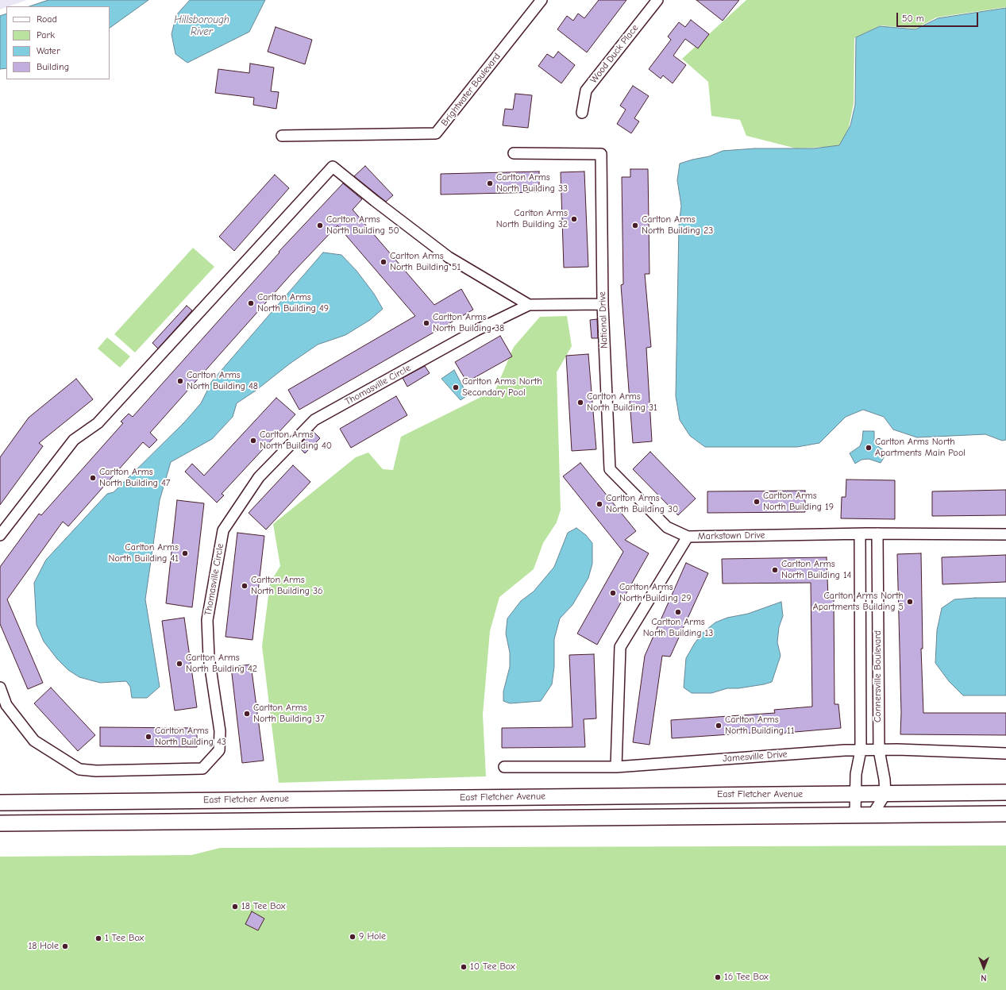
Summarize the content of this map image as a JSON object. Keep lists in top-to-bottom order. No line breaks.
{"streets":{"main road":["East Fletcher Avenue"],"street":["Wood Duck Place","Brightwater Boulevard","National Drive","Thomasville Circle","Markstown Drive","Connersville Boulevard","Jamesville Drive"]},"crossings":[["National Drive","Thomasville Circle"],["National Drive","Markstown Drive"],["Markstown Drive","Connersville Boulevard"],["Markstown Drive","Jamesville Drive"],["Connersville Boulevard","Jamesville Drive"],["Connersville Boulevard","East Fletcher Avenue"]],"water":["Hillsborough River"],"places":["Carlton Arms North Building 33","Carlton Arms North Building 32","Carlton Arms North Building 50","Carlton Arms North Building 23","Carlton Arms North Building 51","Carlton Arms North Building 49","Carlton Arms North Building 38","Carlton Arms North Building 48","Carlton Arms North Secondary Pool","Carlton Arms North Building 31","Carlton Arms North Building 40","Carlton Arms North Apartments Main Pool","Carlton Arms North Building 47","Carlton Arms North Building 19","Carlton Arms North Building 30","Carlton Arms North Building 41","Carlton Arms North Building 14","Carlton Arms North Building 36","Carlton Arms North Building 29","Carlton Arms North Apartments Building 5","Carlton Arms North Building 13","Carlton Arms North Building 42","Carlton Arms North Building 37","Carlton Arms North Building 11","Carlton Arms North Building 43","18 Tee Box","9 Hole","1 Tee Box","18 Hole","10 Tee Box","16 Tee Box"],"legend":["Road","Park","Water","Building"],"scale_bar":"50 m","north":"bottom"}
